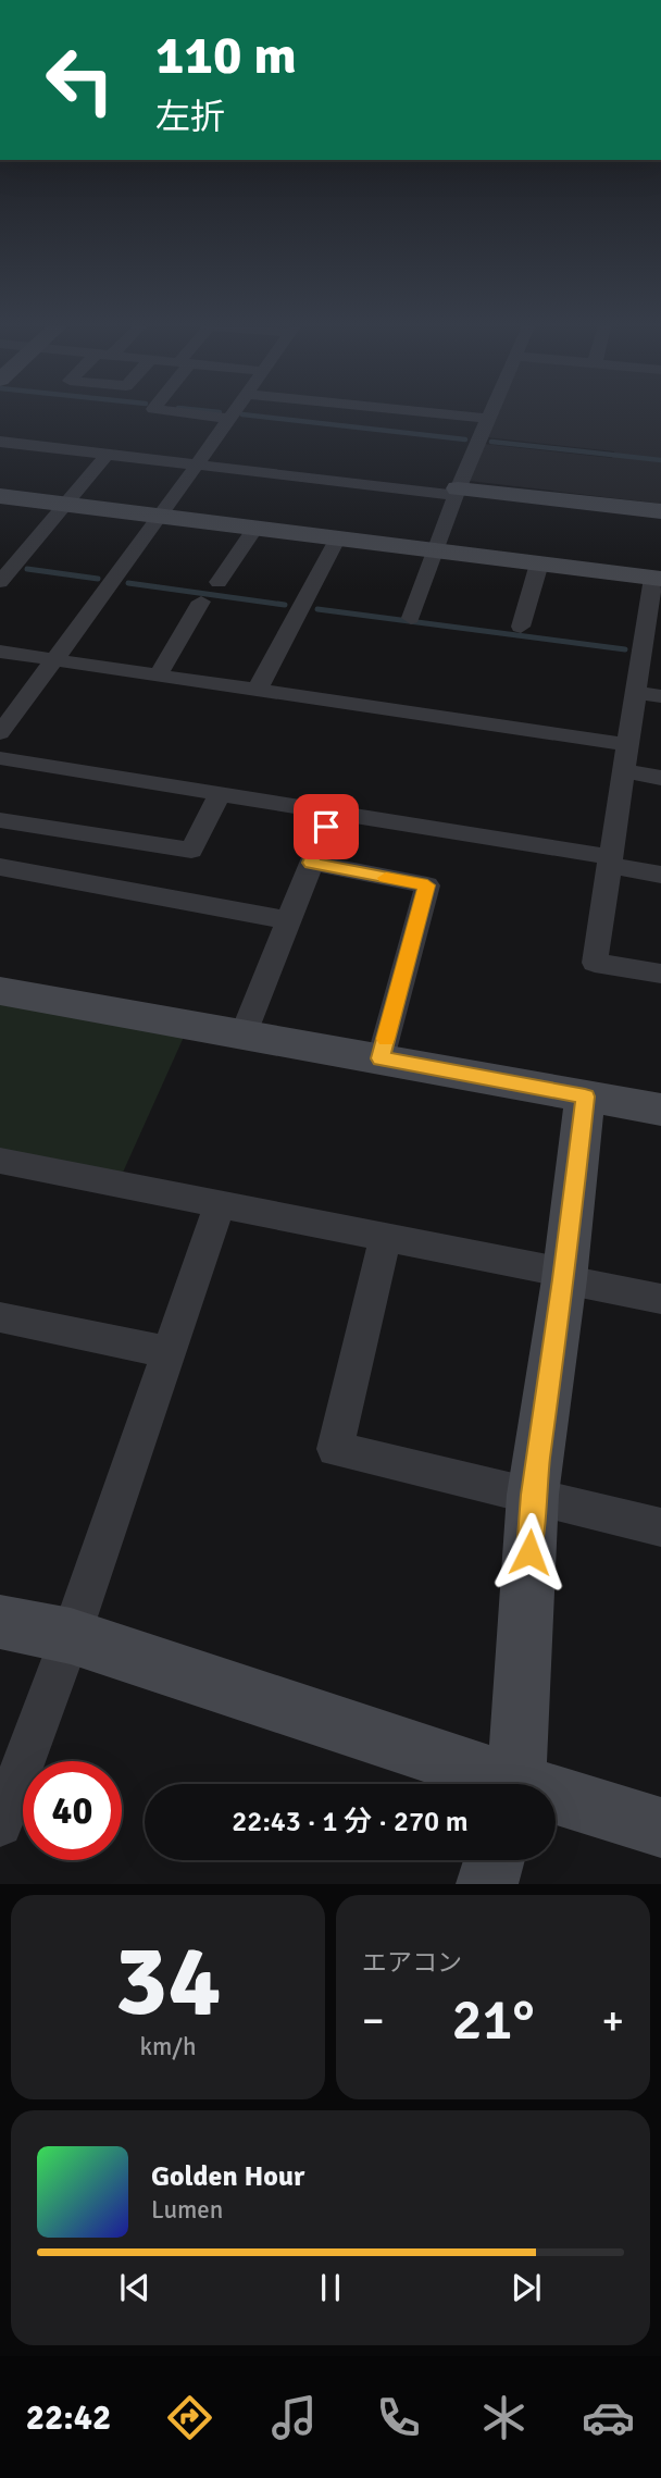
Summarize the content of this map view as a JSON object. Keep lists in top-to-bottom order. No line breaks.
{"page":{"turn":["110 m","左折"],"limit":"40","trip":"22:43 · 1 分 · 270 m","tile":[["34","km/h"],"エアコン"],"heat":["−","21°","+"],"song":["Golden Hour","Lumen"],"tabs":"22:42"}}
